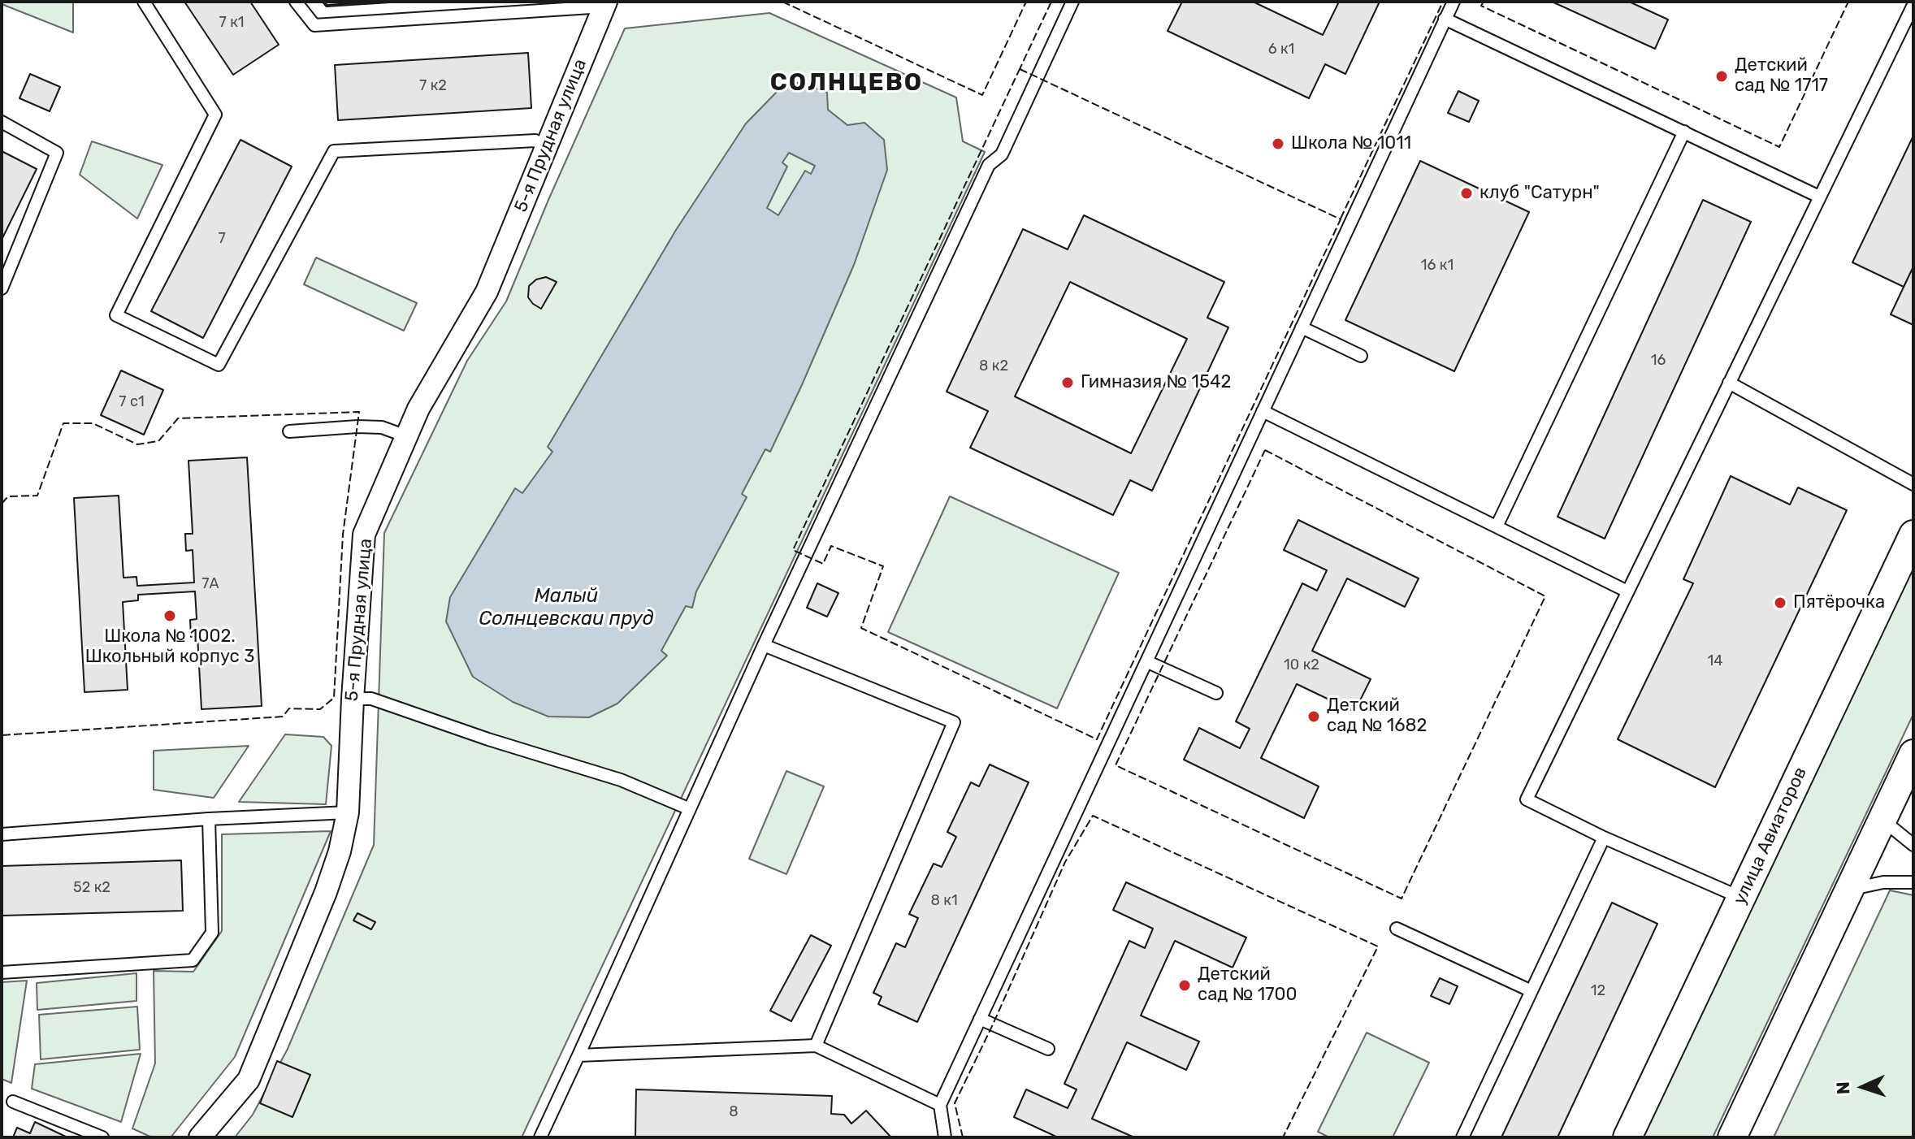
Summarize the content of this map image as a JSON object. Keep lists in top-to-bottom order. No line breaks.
{"streets":{"street":["5-я Прудная улица","улица Авиаторов"]},"districts":["СОЛНЦЕВО"],"water":["Малый Солнцевскаи пруд"],"places":["Детский сад № 1717","Школа № 1011","клуб \"Сатурн\"","Гимназия № 1542","Пятёрочка","Школа № 1002. Школьный корпус 3","Детский сад № 1682","Детский сад № 1700"],"house_numbers":["7 к1","6 к1","7 к2","7","16 к1","16","8 к2","7 с1","7А","14","10 к2","52 к2","8 к1","12","8"],"north":"left"}
